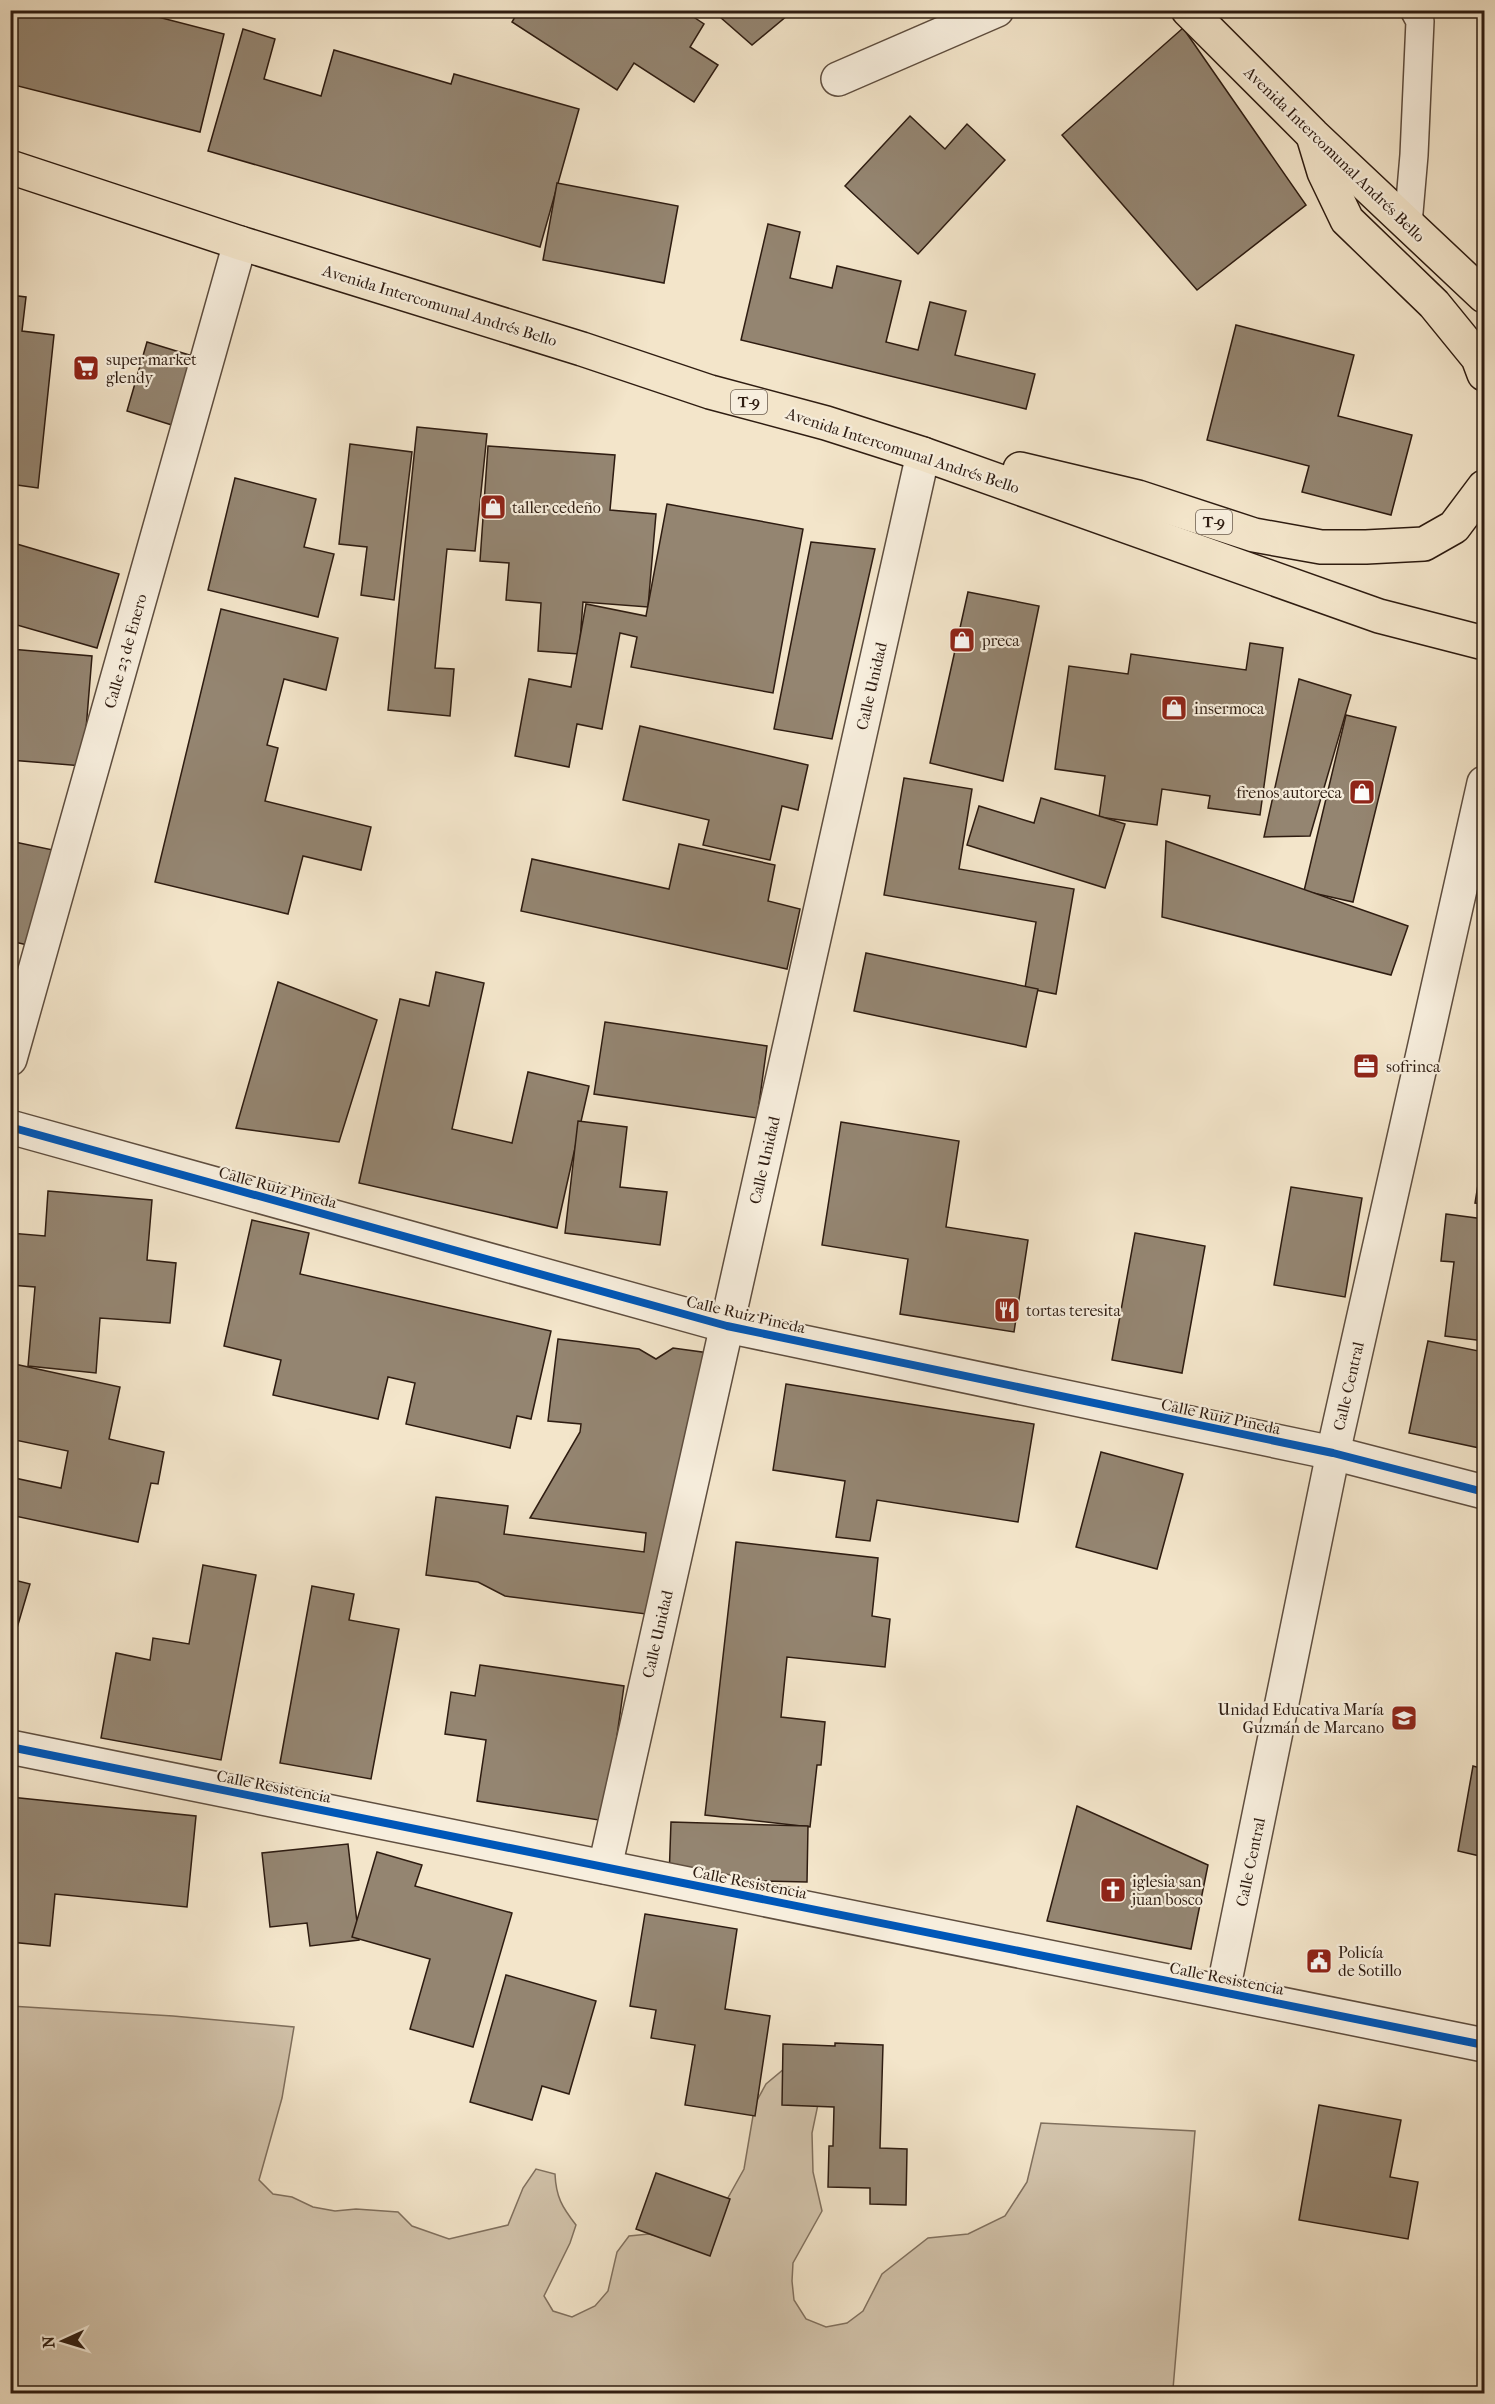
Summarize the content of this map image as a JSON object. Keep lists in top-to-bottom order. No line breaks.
{"streets":{"highway":["Avenida Intercomunal Andrés Bello","T-9"],"street":["Calle 23 de Enero","Calle Unidad","Calle Ruiz Pineda","Calle Central","Calle Resistencia"]},"crossings":[["Avenida Intercomunal Andrés Bello","T-9"],["Avenida Intercomunal Andrés Bello","Calle 23 de Enero"],["Avenida Intercomunal Andrés Bello","Calle Unidad"],["T-9","Calle Unidad"],["Calle Unidad","Calle Ruiz Pineda"],["Calle Unidad","Calle Resistencia"],["Calle Ruiz Pineda","Calle Central"],["Calle Central","Calle Resistencia"]],"places":{"supermarket":["super market glendy"],"shop":["taller cedeño","preca","insermoca","frenos autoreca"],"office":["sofrinca"],"restaurant":["tortas teresita"],"school or university":["Unidad Educativa María Guzmán de Marcano"],"church":["iglesia san juan bosco"],"public building":["Policía de Sotillo"]},"north":"left"}
